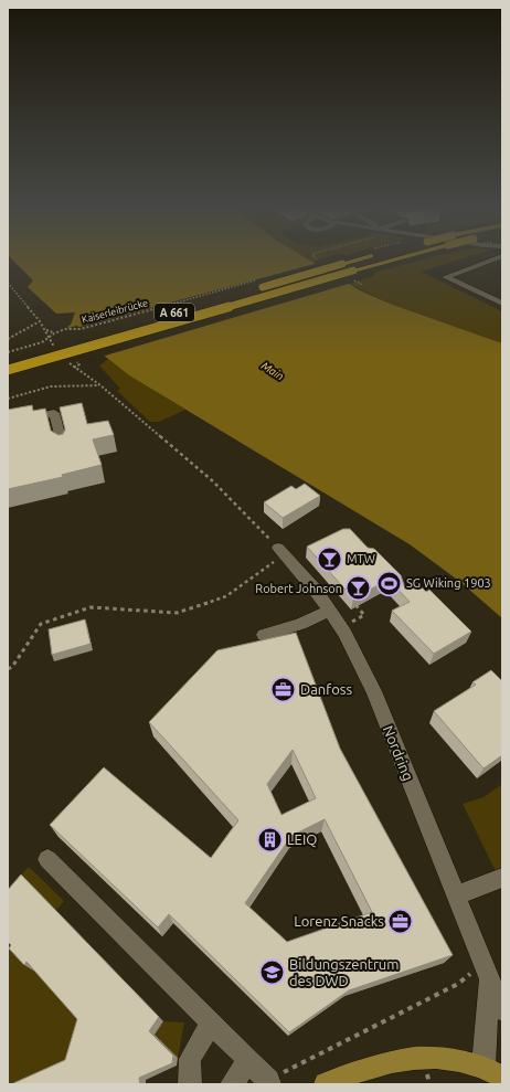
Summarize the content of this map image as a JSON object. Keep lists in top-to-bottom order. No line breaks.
{"streets":{"highway":["A 661"],"street":["Nordring"],"path":["Kaiserleibrücke"]},"water":["Main"],"places":{"bar":["MTW","Robert Johnson"],"sports":["SG Wiking 1903"],"office":["Danfoss","Lorenz Snacks"],"building":["LEIQ"],"school or university":["Bildungszentrum des DWD"]}}
